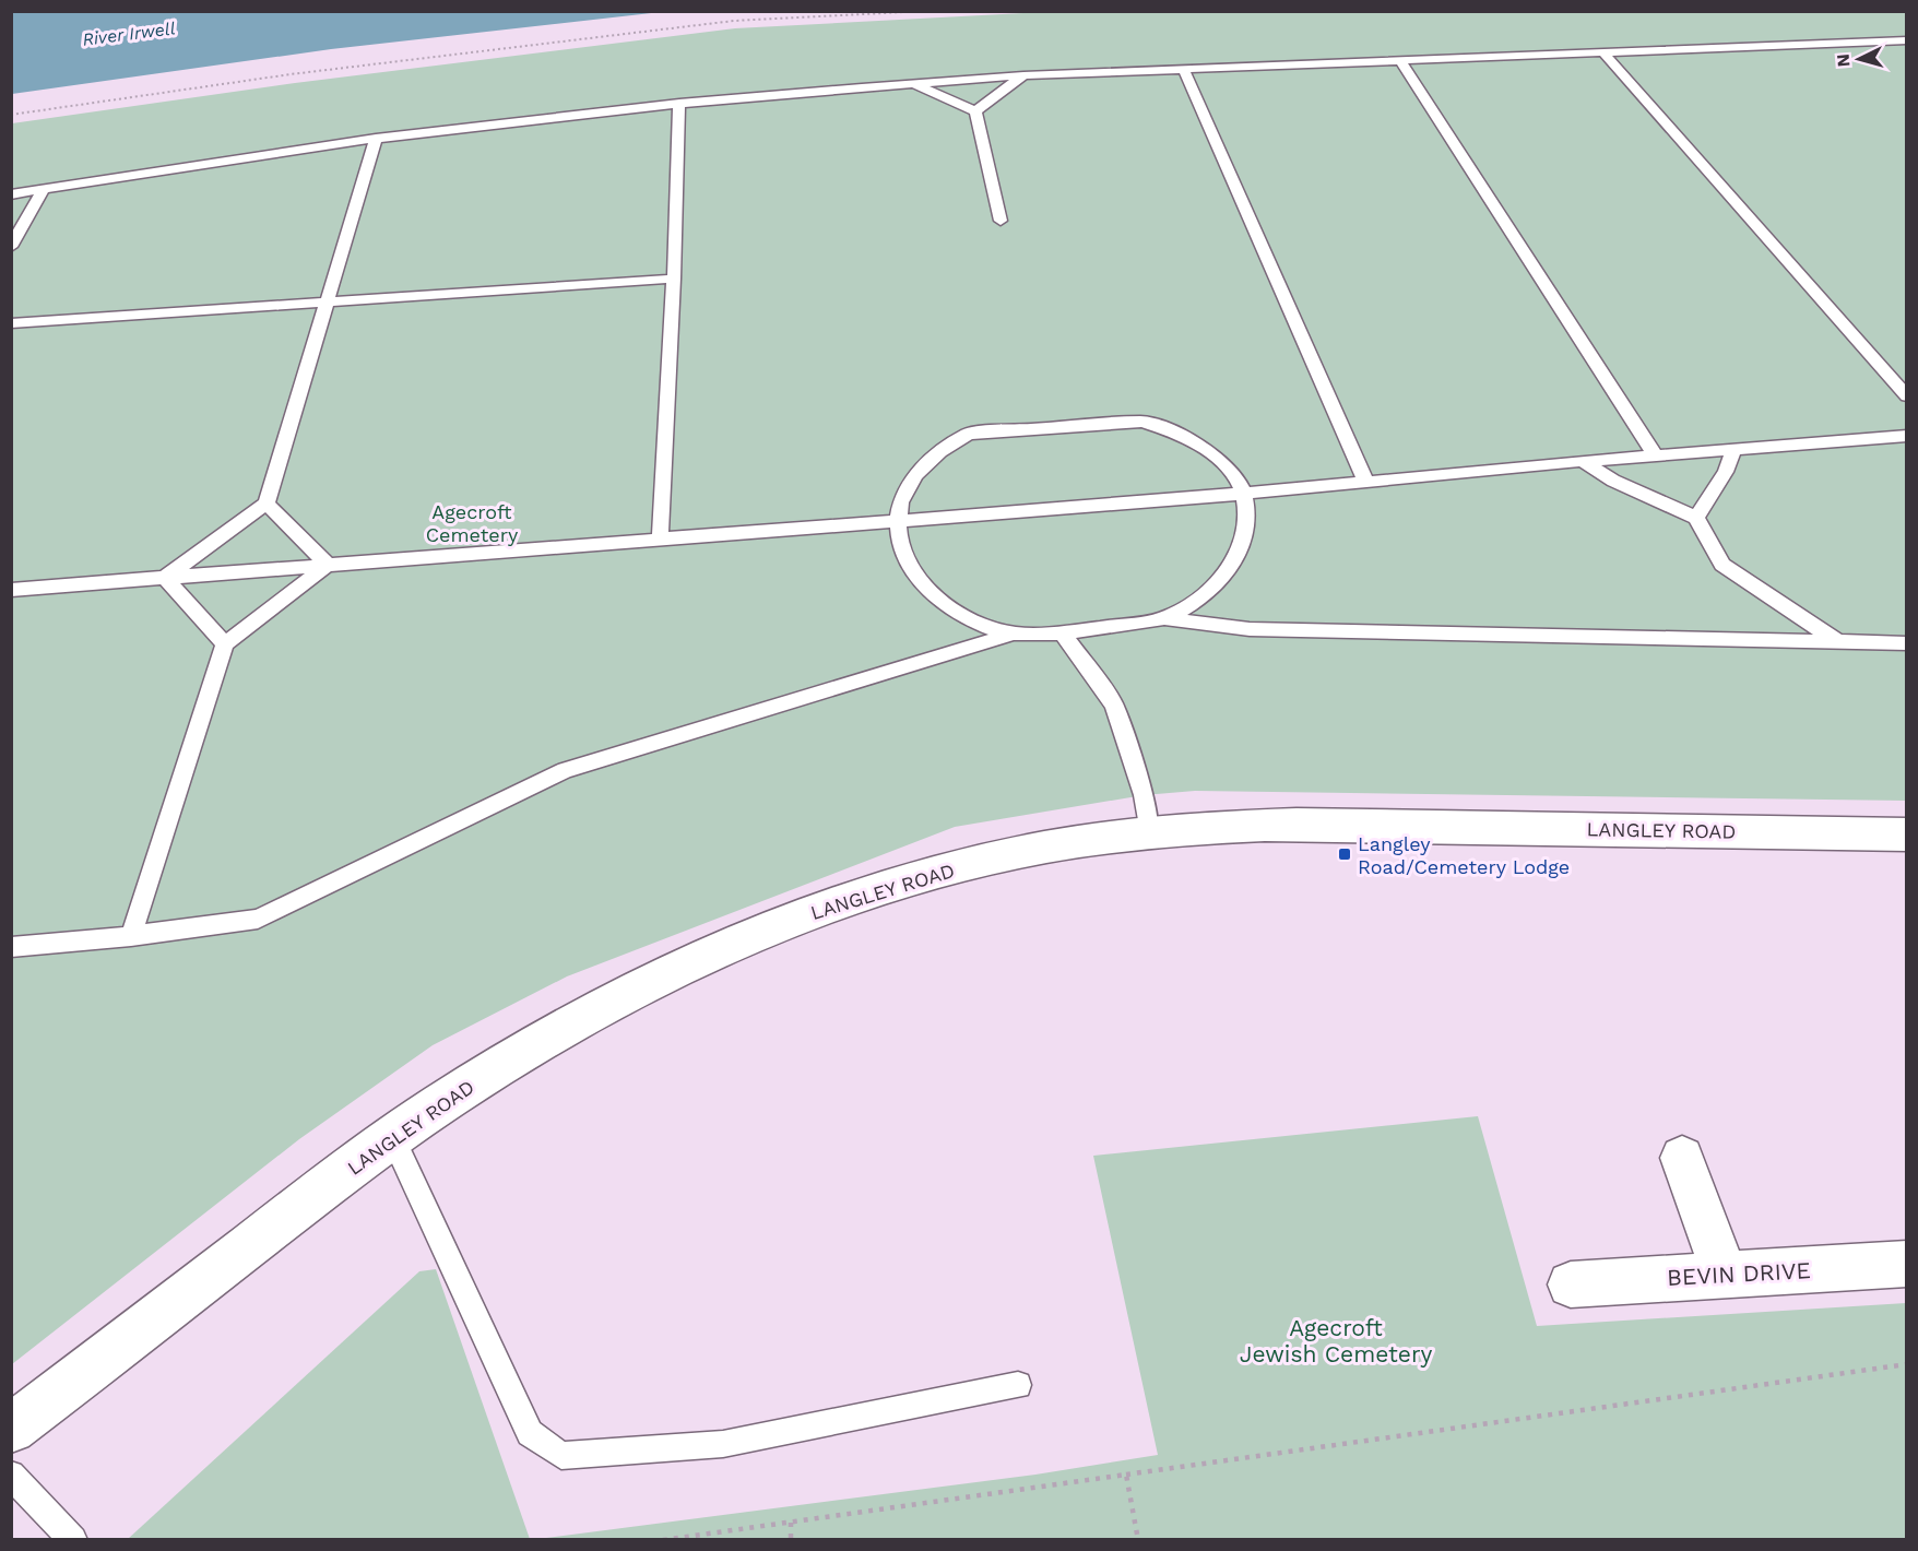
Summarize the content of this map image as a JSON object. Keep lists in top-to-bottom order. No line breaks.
{"streets":{"street":["LANGLEY ROAD","BEVIN DRIVE"]},"water":["River Irwell"],"parks":["Agecroft Cemetery","Agecroft Jewish Cemetery"],"places":{"transit":["Langley Road/Cemetery Lodge"]},"north":"left"}
